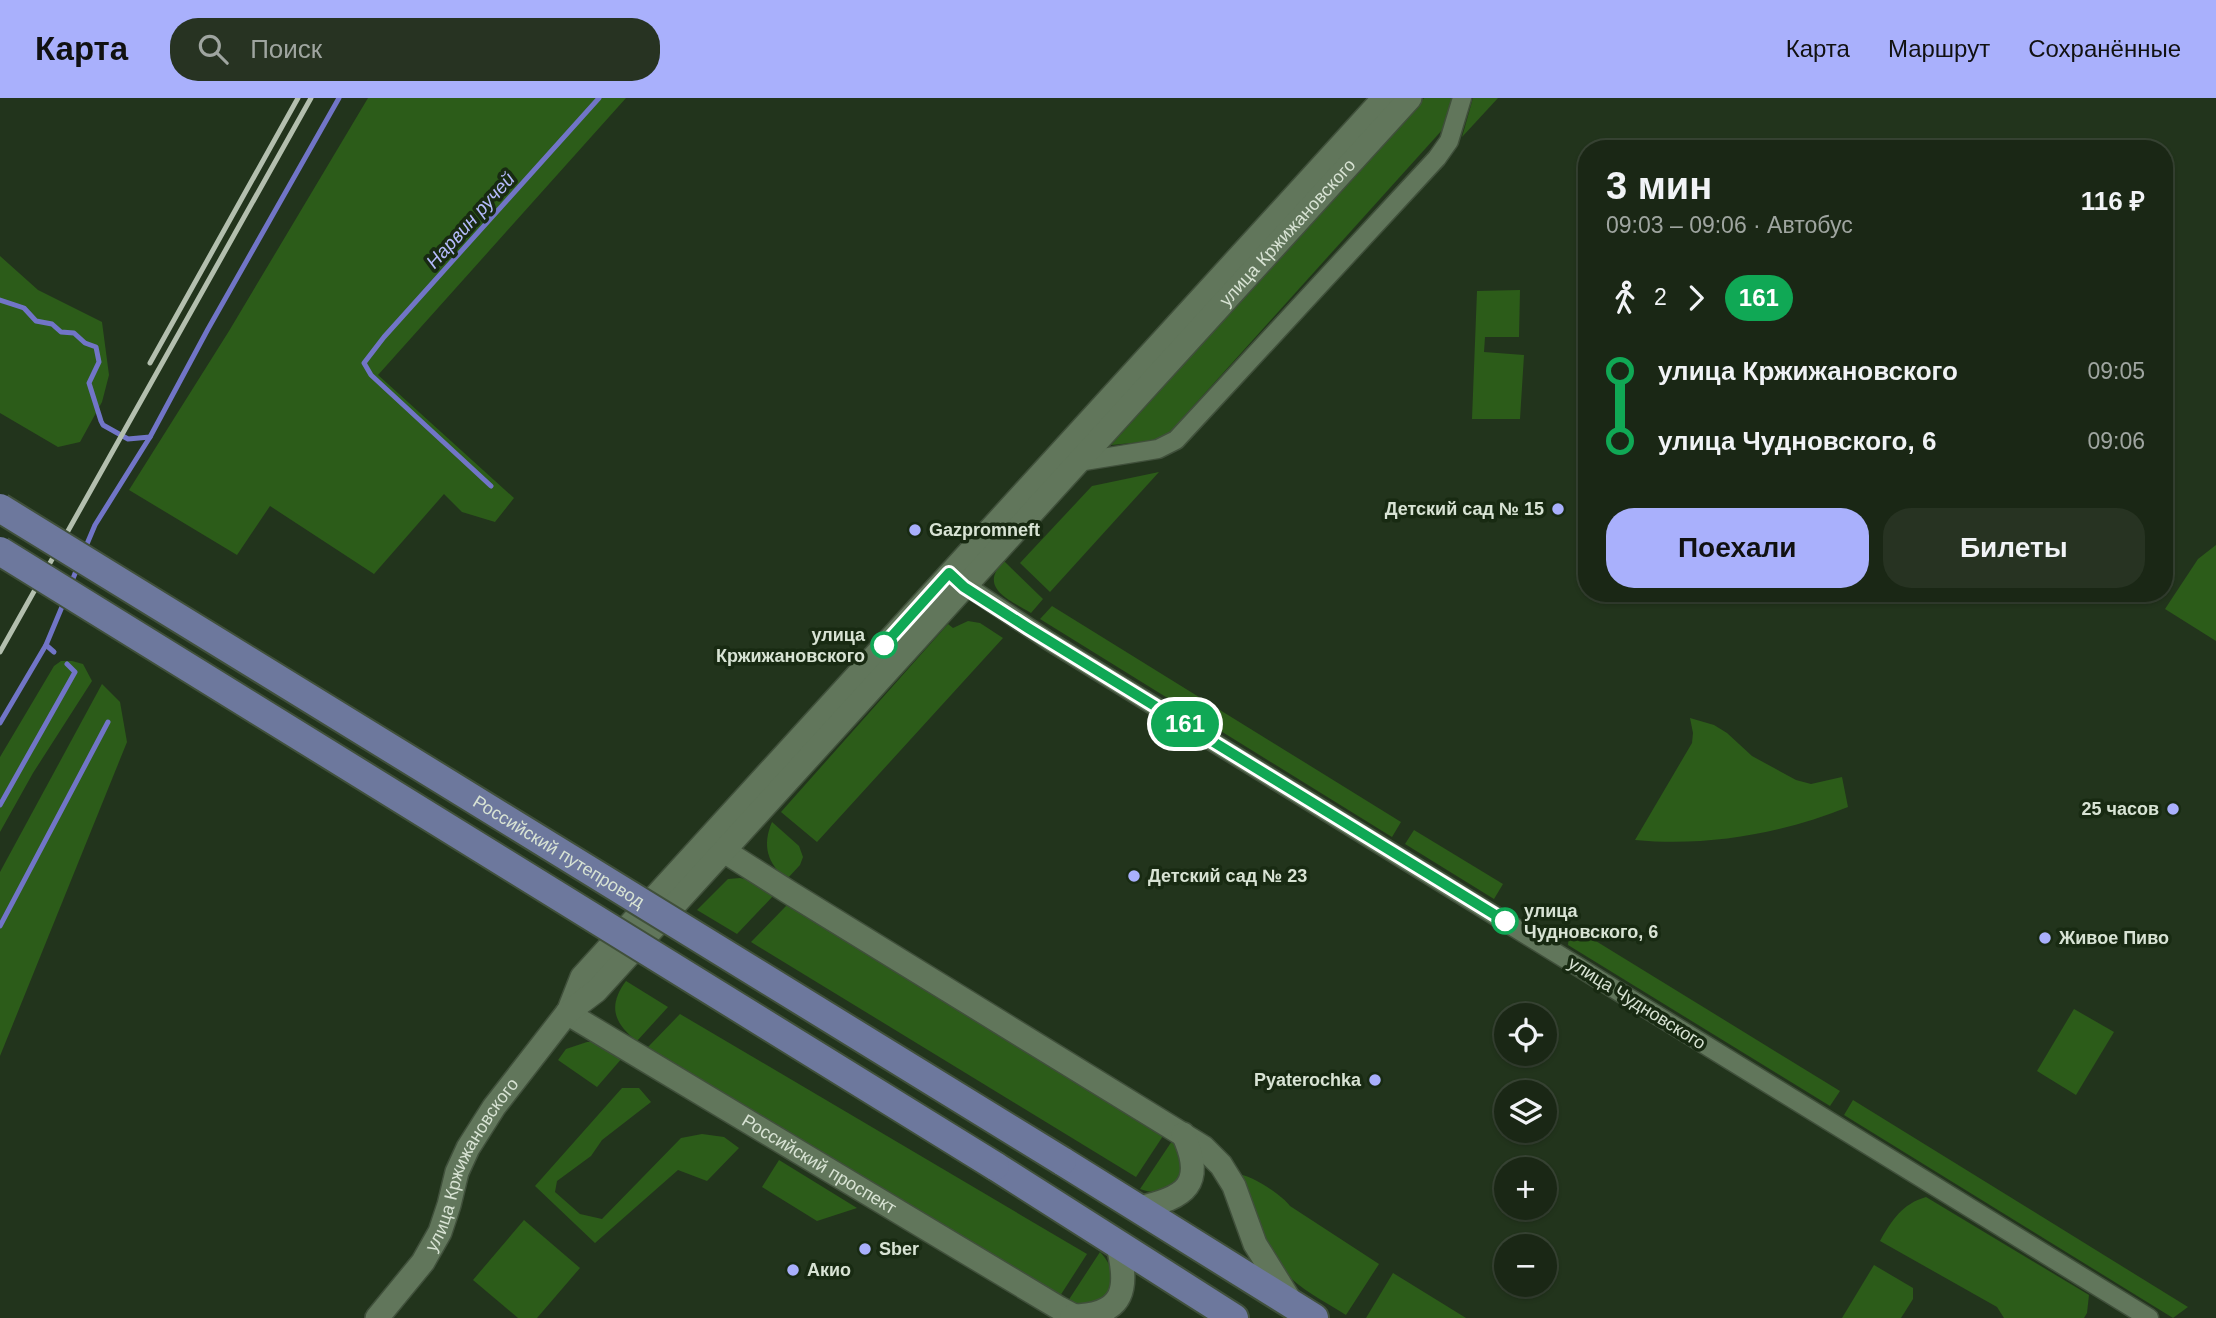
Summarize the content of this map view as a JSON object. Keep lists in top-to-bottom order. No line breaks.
{"streets":{"main road":["Российский путепровод"],"street":["улица Кржижановского","улица Чудновского","Российский проспект"]},"crossings":[["улица Кржижановского","улица Чудновского"],["улица Кржижановского","Российский проспект"]],"water":["Нарвин ручей"],"places":["Детский сад № 15","Gazpromneft","улица Кржижановского","25 часов","Детский сад № 23","улица Чудновского, 6","Живое Пиво","Pyaterochka","Sber","Акио"],"lines":["bus line 161"],"page":{"header":"Карта","search":"Поиск","nav":["Карта","Маршрут","Сохранённые"],"on_map":"161","heading":["3 мин","09:03 – 09:06 · Автобус","116 ₽"],"legs":["2","161"],"list":[{"name":"улица Кржижановского","value":"09:05"},{"name":"улица Чудновского, 6","value":"09:06"}],"buttons":["Поехали","Билеты"],"map_buttons":["+","−"]}}
